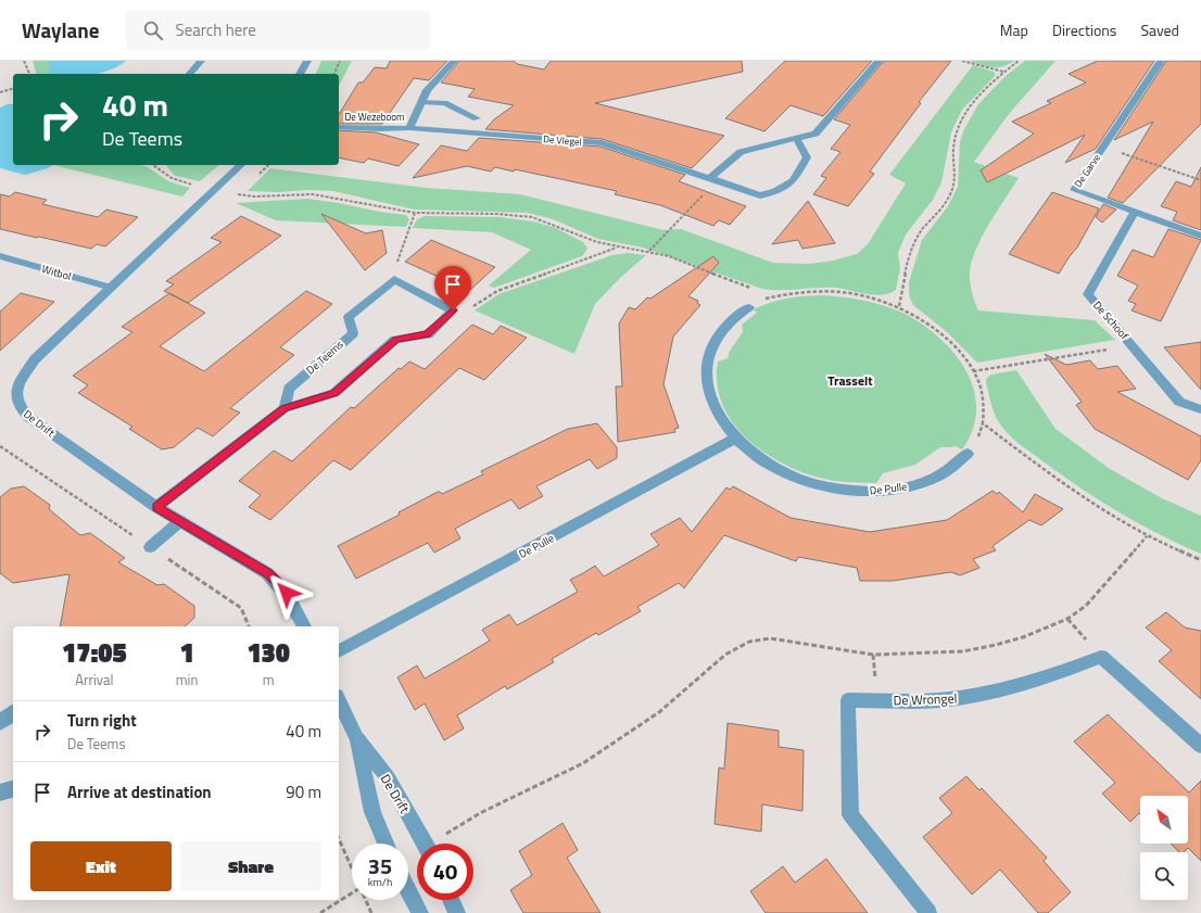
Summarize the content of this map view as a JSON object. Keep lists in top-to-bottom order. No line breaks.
{"streets":{"street":["De Wezeboom","De Vlegel","De Garve","Witbol","De Schoof","De Teems","De Drift","De Pulle","De Wrongel"]},"crossings":[["De Wezeboom","De Vlegel"],["De Garve","De Schoof"],["Witbol","De Drift"]],"districts":["Trasselt"],"north":"top left","page":{"header":"Waylane","search":"Search here","nav":["Map","Directions","Saved"],"turn":["40 m","De Teems"],"eta":["17:05","Arrival","1","min","130","m"],"list":[{"name":"Turn right","note":"De Teems","value":"40 m"},{"name":"Arrive at destination","value":"90 m"}],"buttons":["Exit","Share"],"speed":"35 km/h","limit":"40"}}
